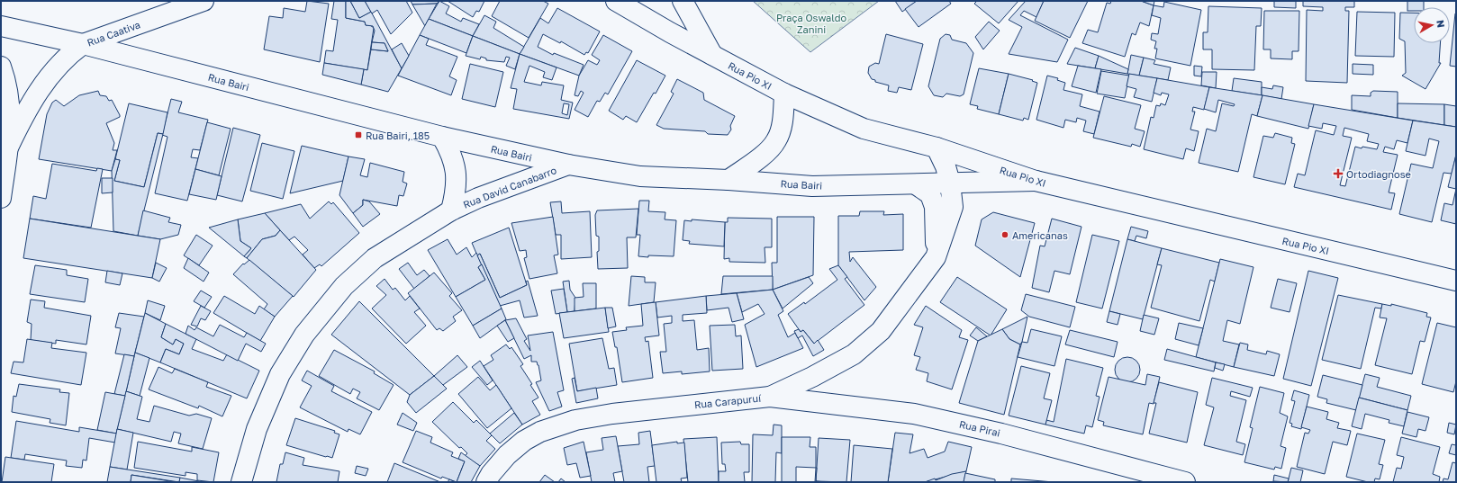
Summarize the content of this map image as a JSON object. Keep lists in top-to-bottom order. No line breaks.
{"streets":{"street":["Rua Caativa","Rua Pio XI","Rua Bairi","Rua David Canabarro","Rua Carapuruí","Rua Pirai"]},"crossings":[["Rua Caativa","Rua Bairi"],["Rua Pio XI","Rua Bairi"],["Rua Pio XI","Rua Carapuruí"],["Rua Bairi","Rua David Canabarro"],["Rua Bairi","Rua Carapuruí"],["Rua Carapuruí","Rua Pirai"]],"parks":["Praça Oswaldo Zanini"],"places":{"transit":["Rua Bairi, 185"],"health":["Ortodiagnose"],"other":["Americanas"]},"north":"right"}
